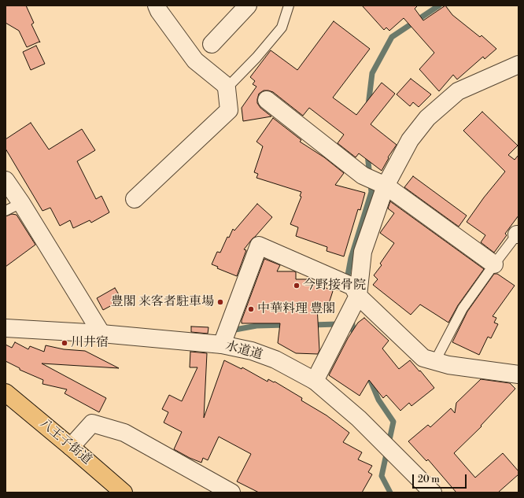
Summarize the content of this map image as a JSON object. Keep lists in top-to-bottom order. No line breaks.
{"streets":{"highway":["八王子街道"],"street":["水道道"]},"places":["今野接骨院","豊閣 来客者駐車場","中華料理 豊閣","川井宿"],"scale_bar":"20 m"}
